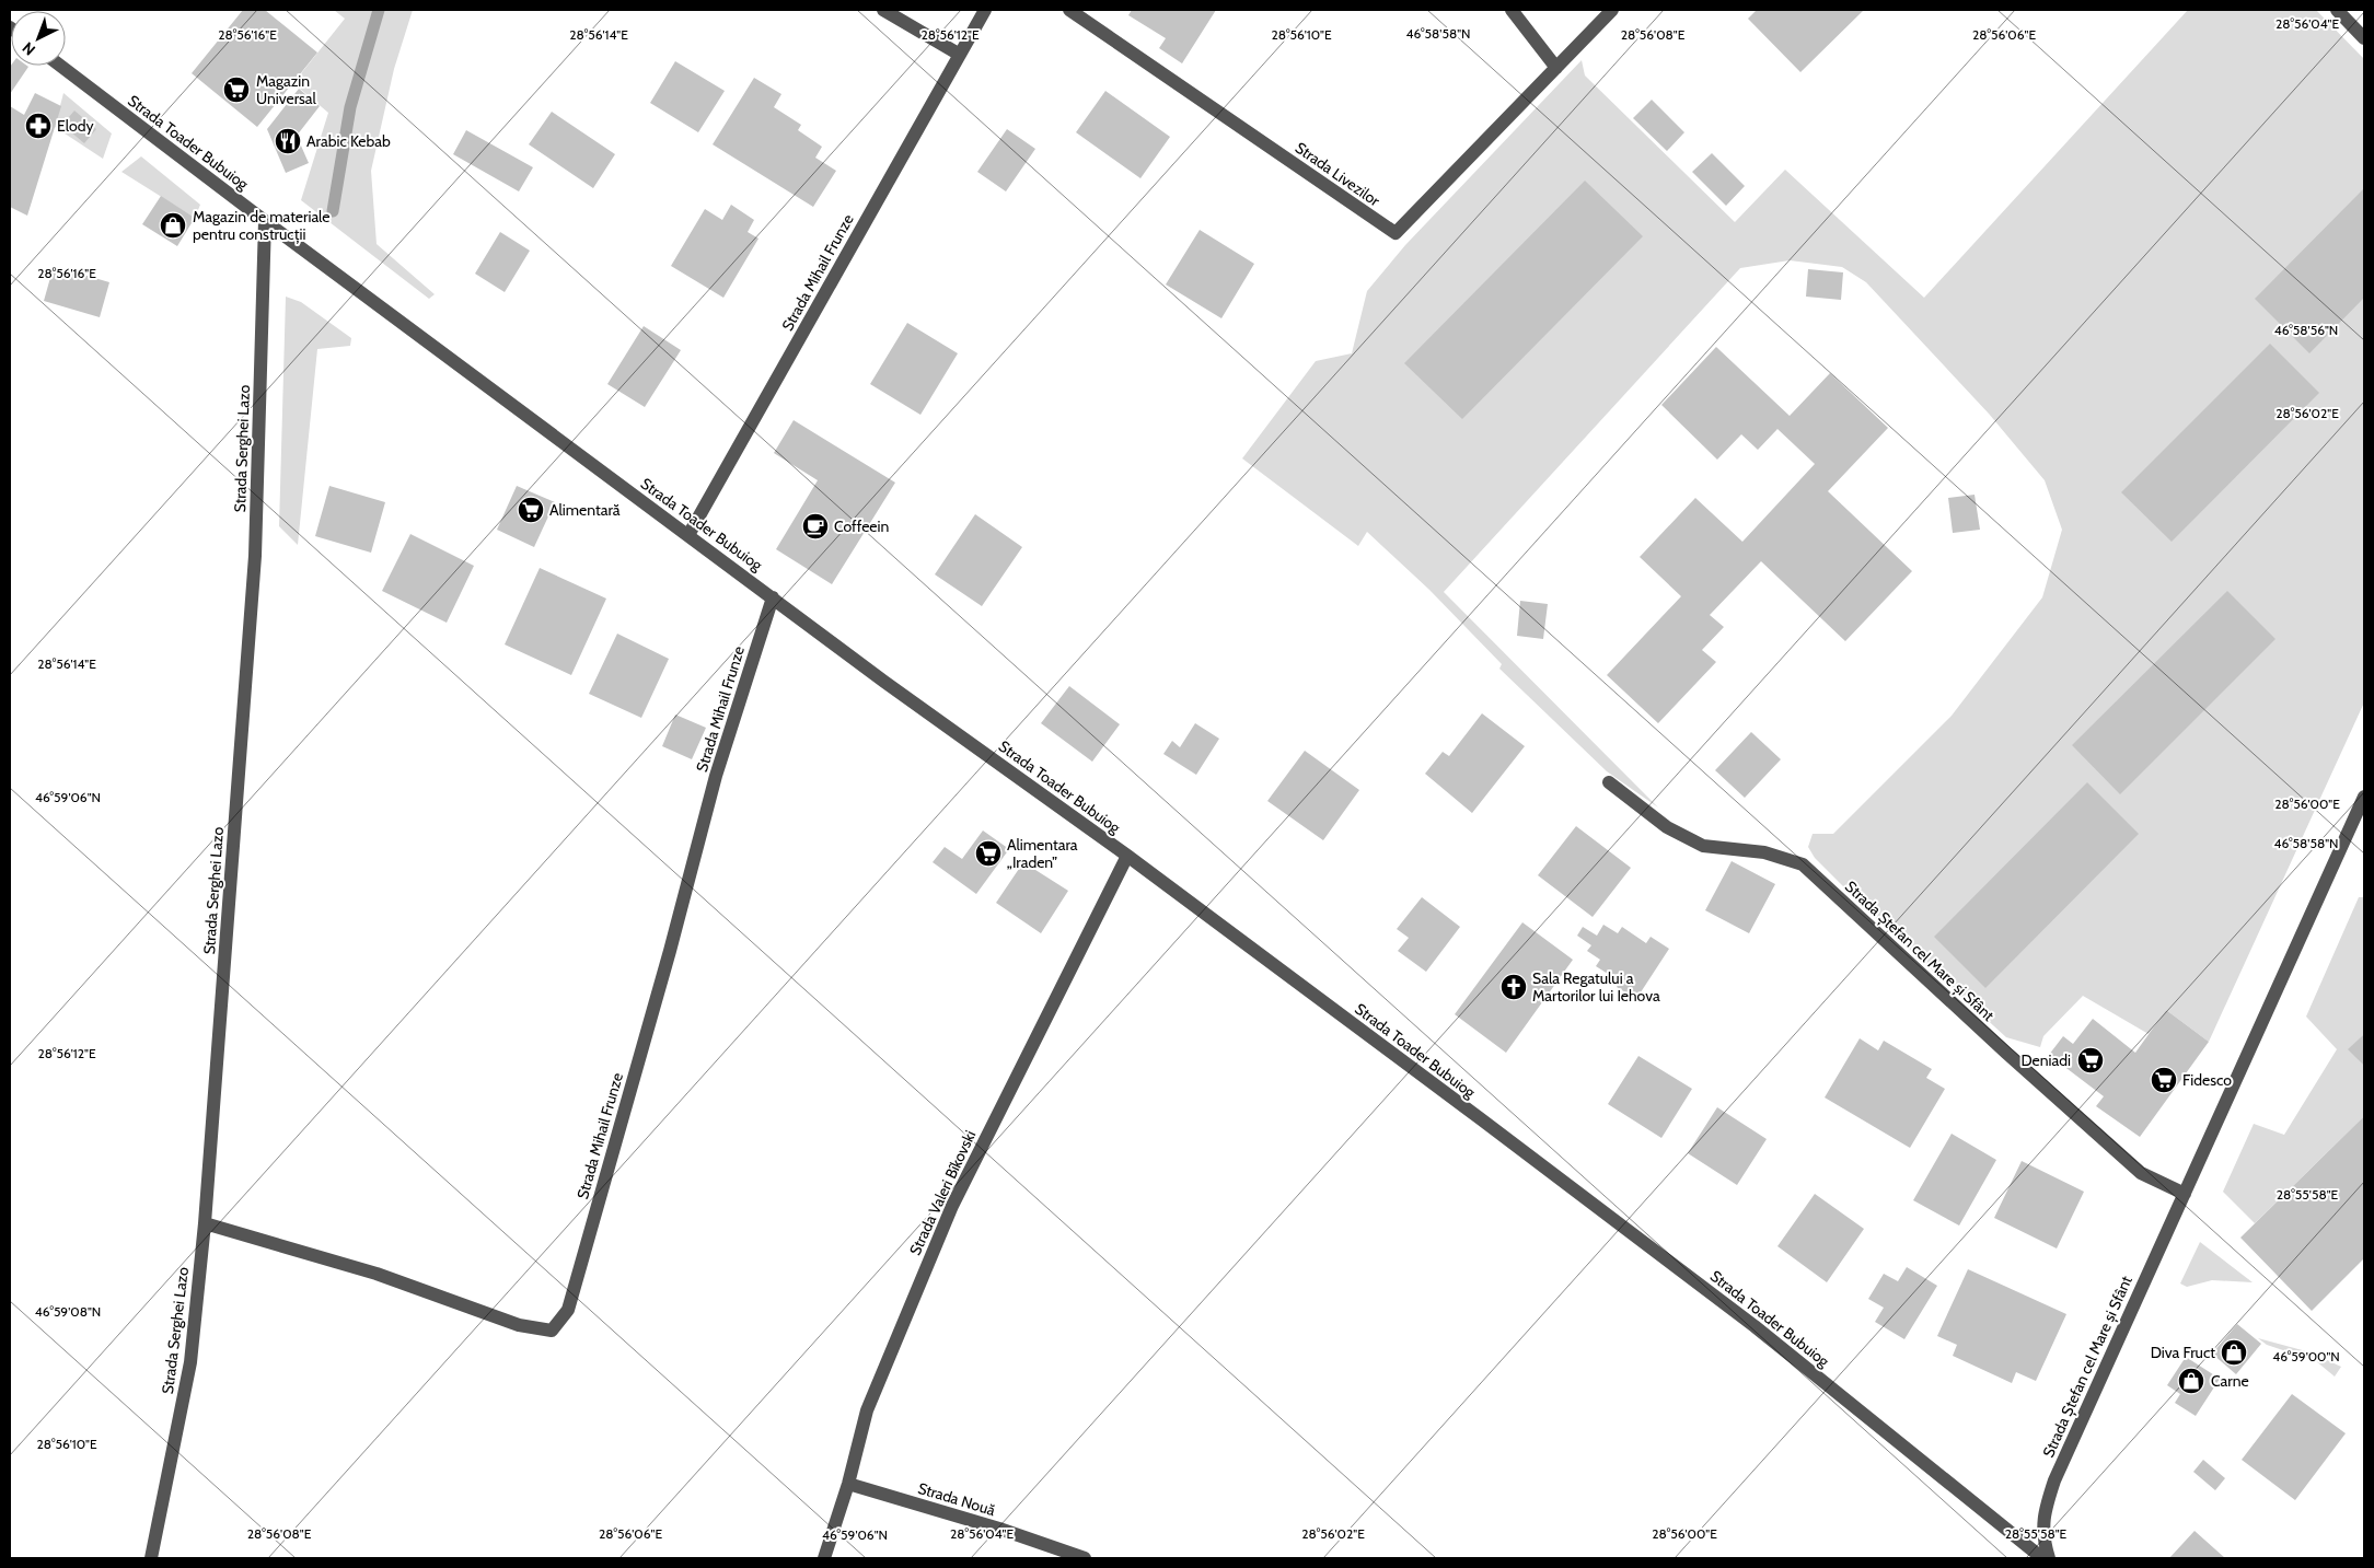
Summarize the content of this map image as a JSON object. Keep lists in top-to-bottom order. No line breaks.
{"streets":{"street":["Strada Toader Bubuiog","Strada Livezilor","Strada Mihail Frunze","Strada Serghei Lazo","Strada Ștefan cel Mare și Sfânt","Strada Valeri Bîkovski","Strada Nouă"]},"crossings":[["Strada Toader Bubuiog","Strada Mihail Frunze"],["Strada Toader Bubuiog","Strada Serghei Lazo"],["Strada Toader Bubuiog","Strada Valeri Bîkovski"],["Strada Mihail Frunze","Strada Serghei Lazo"],["Strada Valeri Bîkovski","Strada Nouă"]],"places":{"supermarket":["Magazin Universal","Alimentară","Alimentara „Iraden”","Deniadi","Fidesco"],"pharmacy":["Elody"],"restaurant":["Arabic Kebab"],"shop":["Magazin de materiale pentru construcții","Diva Fruct","Carne"],"cafe":["Coffeein"],"church":["Sala Regatului a Martorilor lui Iehova"]},"north":"bottom left","coordinates":["28°56'04\"E","46°58'58\"N","28°56'16\"E","28°56'14\"E","28°56'12\"E","28°56'10\"E","28°56'08\"E","28°56'06\"E","46°58'56\"N","28°56'02\"E","46°59'06\"N","28°56'00\"E","28°55'58\"E","46°59'08\"N","46°59'00\"N"]}
